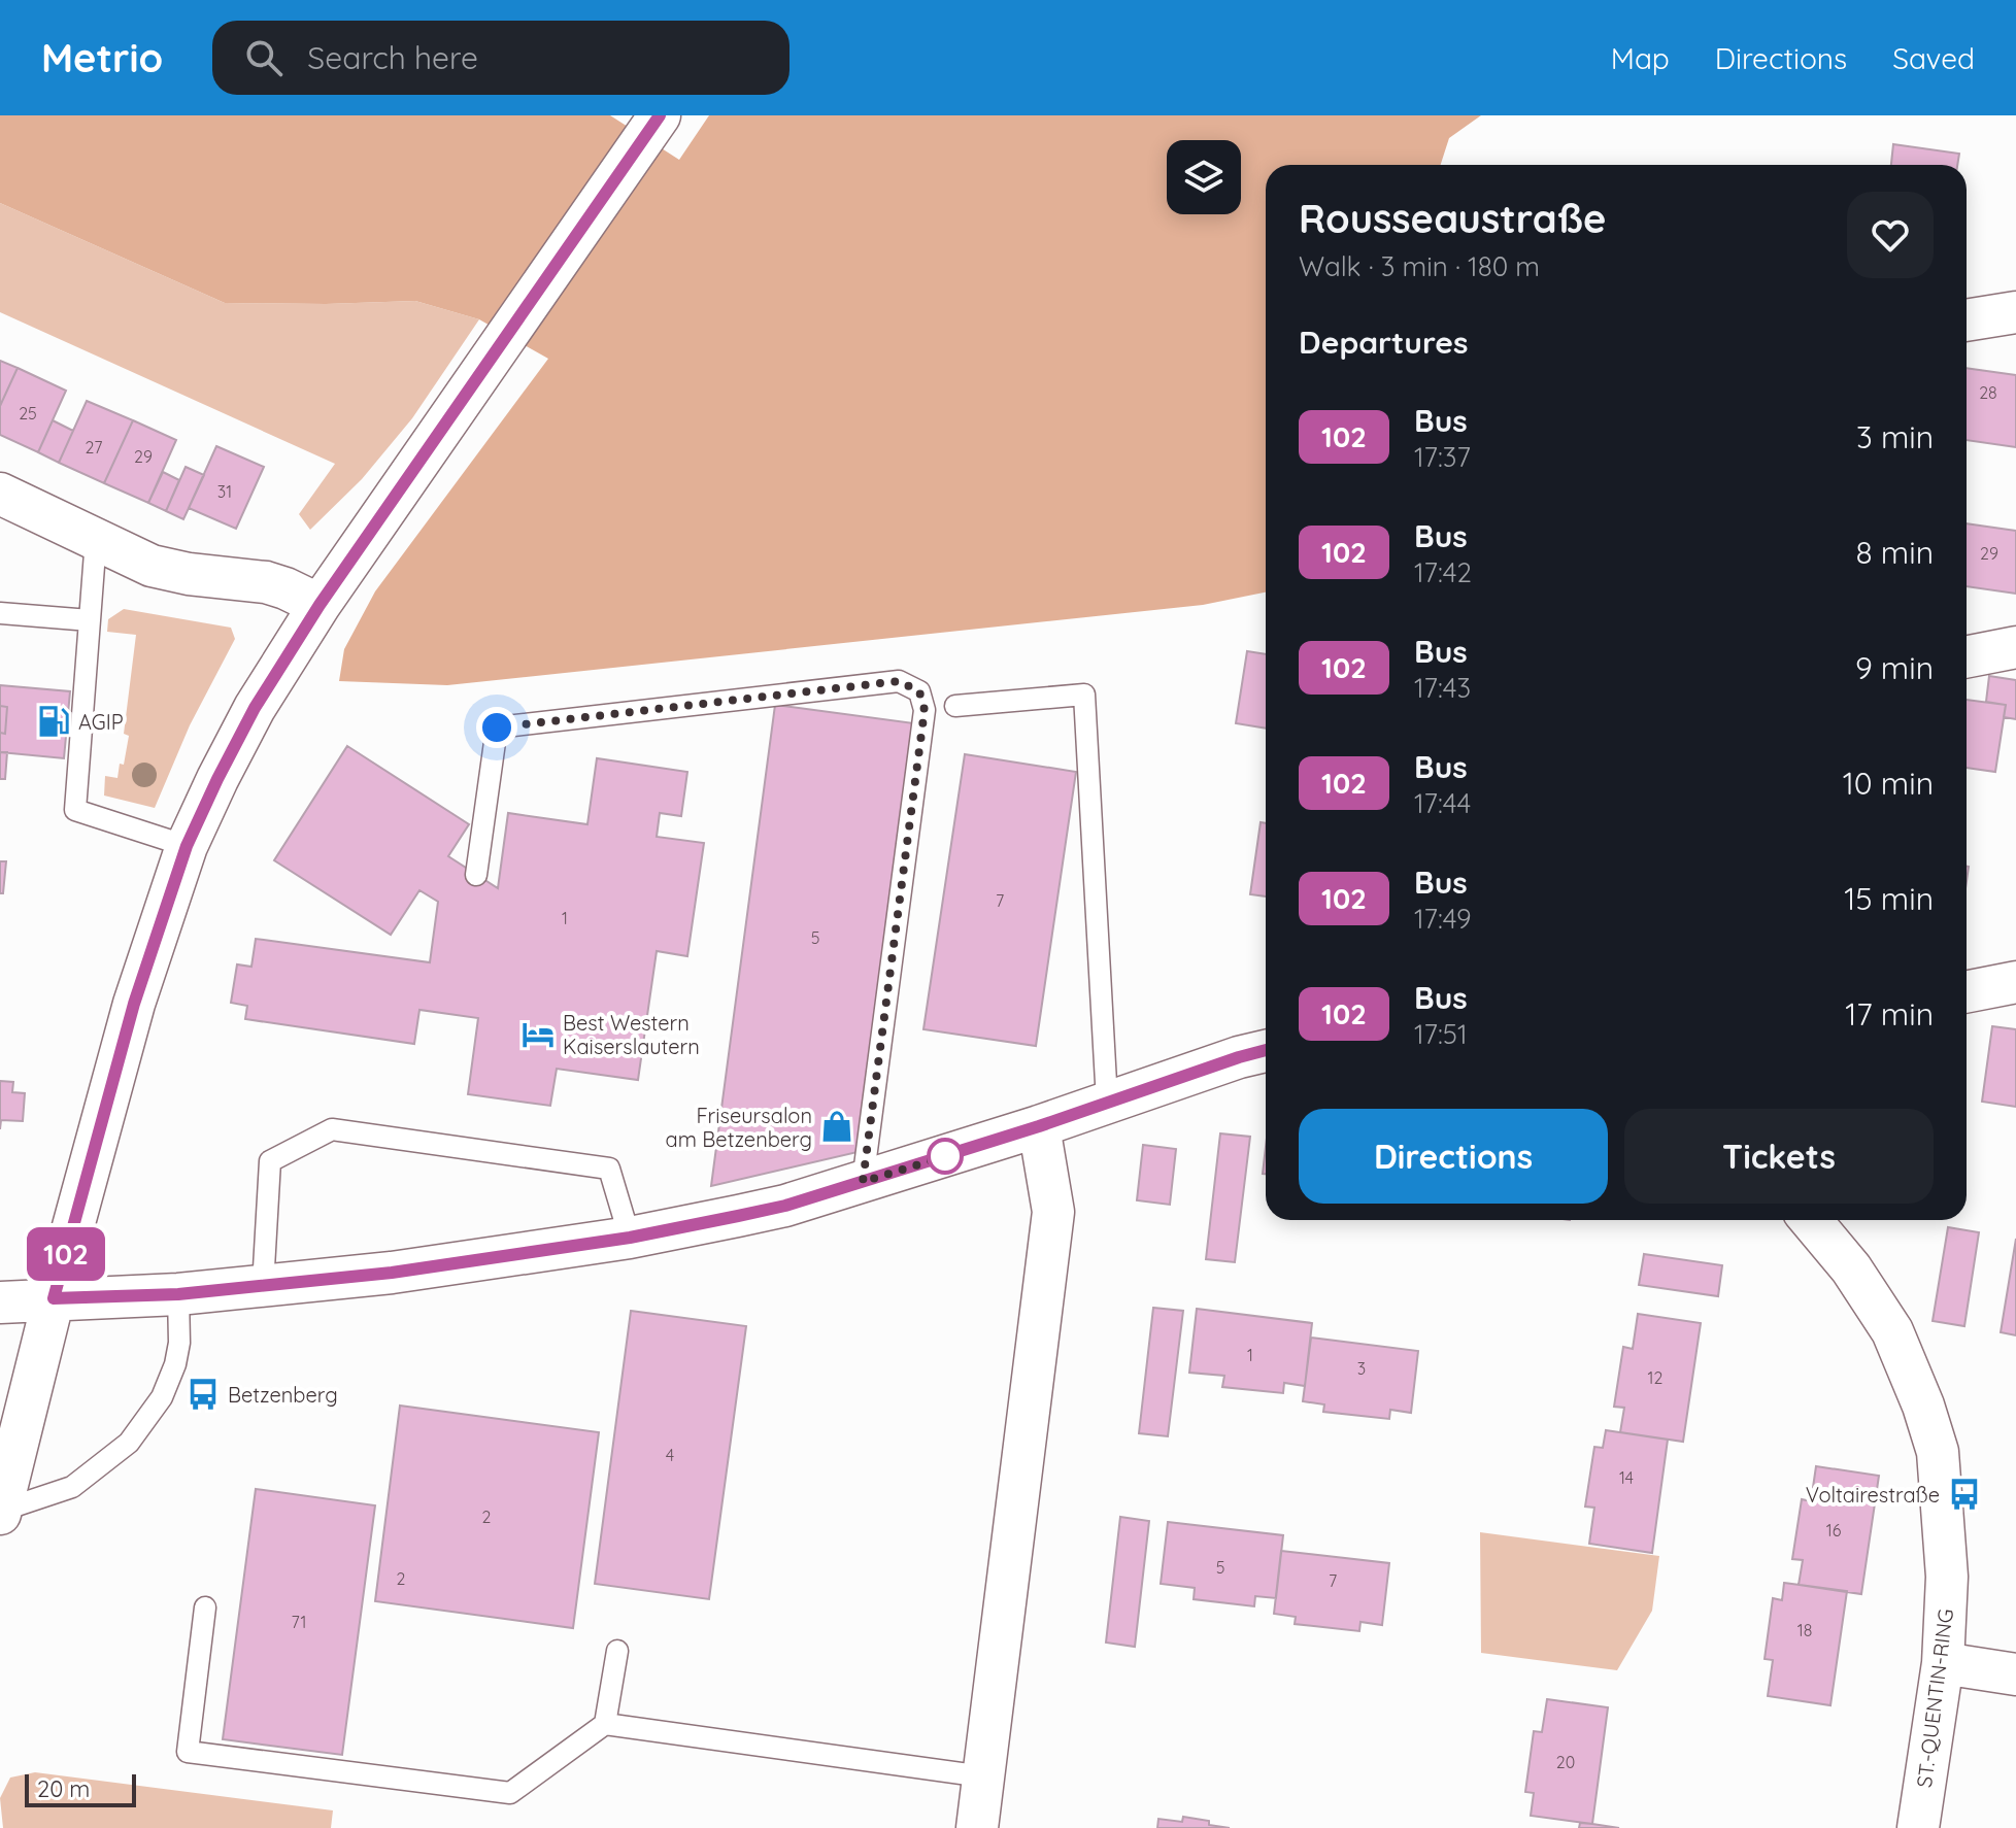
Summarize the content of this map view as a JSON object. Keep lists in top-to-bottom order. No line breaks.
{"streets":{"street":["ST.-QUENTIN-RING"]},"places":{"fuel station":["AGIP"],"hotel":["Best Western Kaiserslautern"],"shop":["Friseursalon am Betzenberg"],"bus stop":["Betzenberg","Voltairestraße"]},"lines":["bus line 102"],"house_numbers":["28","25","27","29","31","29","7","1","5","1","3","12","4","14","2","16","5","2","7","71","18","20"],"scale_bar":"20 m","page":{"header":"Metrio","search":"Search here","nav":["Map","Directions","Saved"],"on_map":"102","heading":[["Rousseaustraße","Walk · 3 min · 180 m"],"Departures"],"list":[{"mark":"102","name":"Bus","note":"17:37","value":"3 min"},{"mark":"102","name":"Bus","note":"17:42","value":"8 min"},{"mark":"102","name":"Bus","note":"17:43","value":"9 min"},{"mark":"102","name":"Bus","note":"17:44","value":"10 min"},{"mark":"102","name":"Bus","note":"17:49","value":"15 min"},{"mark":"102","name":"Bus","note":"17:51","value":"17 min"}],"buttons":["Directions","Tickets"],"scale":"20 m"}}
